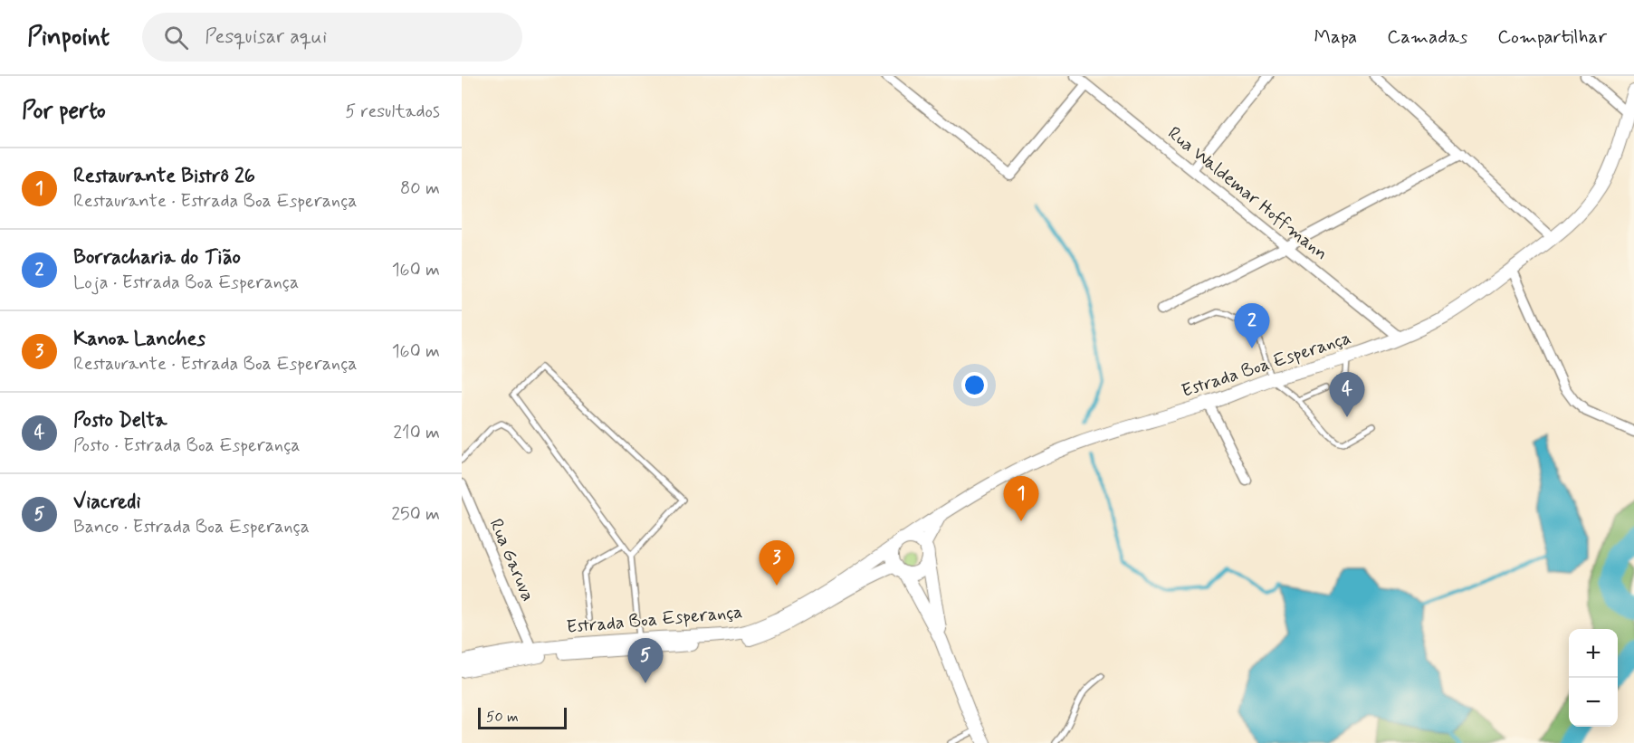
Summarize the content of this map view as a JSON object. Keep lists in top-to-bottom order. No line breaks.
{"streets":{"street":["Rua Waldemar Hoffmann","Estrada Boa Esperança","Rua Garuva"]},"crossings":[["Rua Waldemar Hoffmann","Estrada Boa Esperança"],["Estrada Boa Esperança","Rua Garuva"]],"scale_bar":"50 m","page":{"header":"Pinpoint","search":"Pesquisar aqui","nav":["Mapa","Camadas","Compartilhar"],"heading":["Por perto","5 resultados"],"list":[{"mark":"1","name":"Restaurante Bistrô 26","note":"Restaurante · Estrada Boa Esperança","value":"80 m"},{"mark":"2","name":"Borracharia do Tião","note":"Loja · Estrada Boa Esperança","value":"160 m"},{"mark":"3","name":"Kanoa Lanches","note":"Restaurante · Estrada Boa Esperança","value":"160 m"},{"mark":"4","name":"Posto Delta","note":"Posto · Estrada Boa Esperança","value":"210 m"},{"mark":"5","name":"Viacredi","note":"Banco · Estrada Boa Esperança","value":"250 m"}],"pins":["2","4","1","3","5"],"map_buttons":["+","−"],"scale":"50 m"}}
